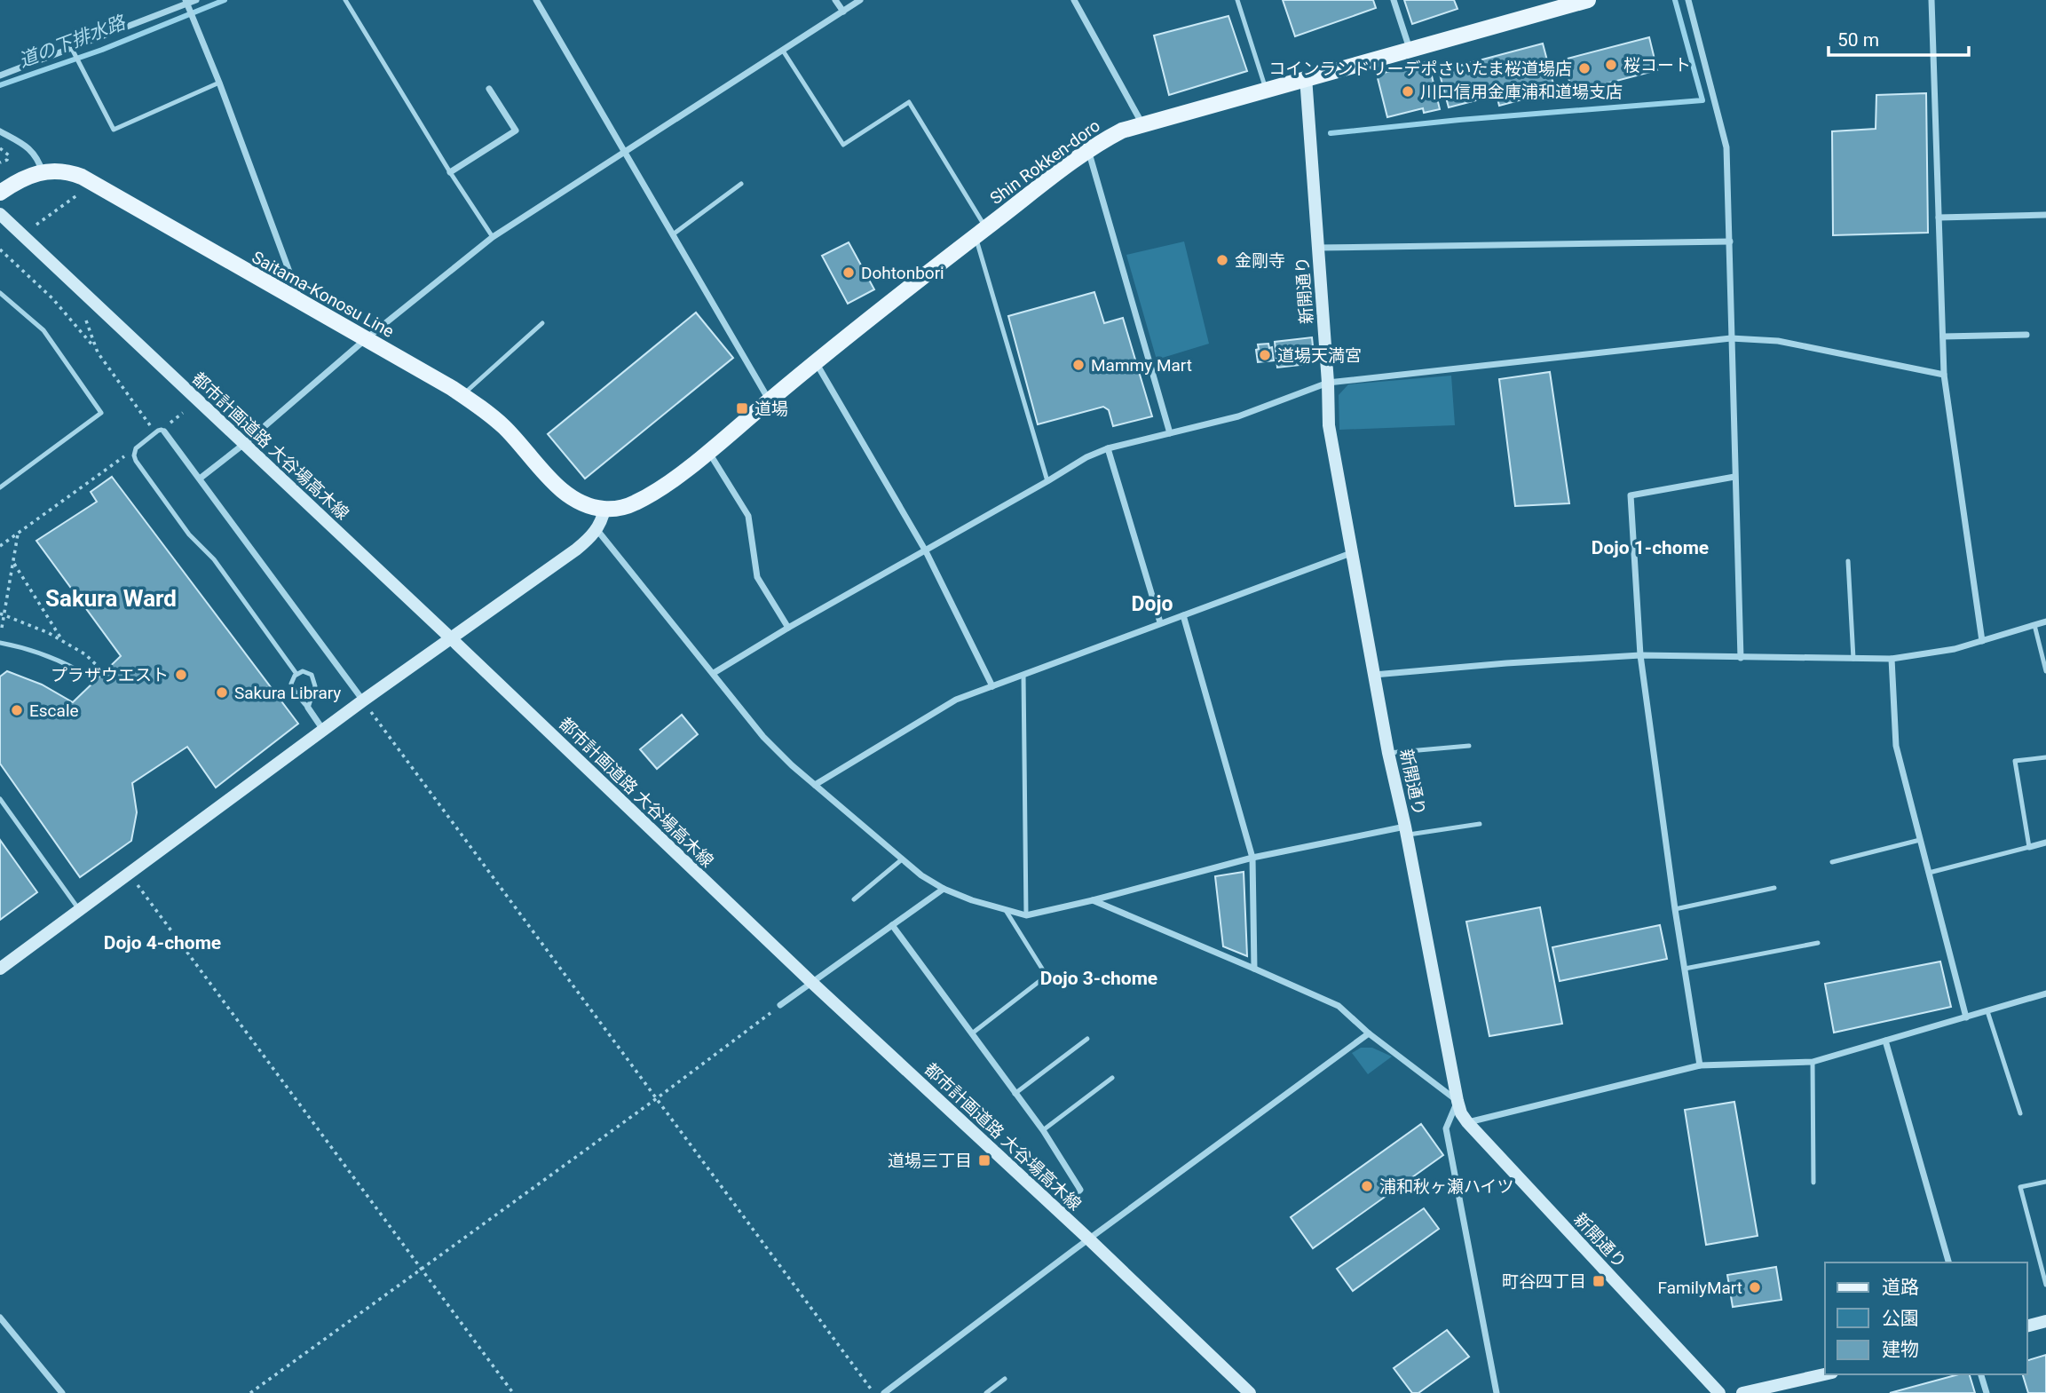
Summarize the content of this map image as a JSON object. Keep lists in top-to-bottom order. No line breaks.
{"streets":{"main road":["Shin Rokken-doro","Saitama-Konosu Line"],"street":["新開通り","都市計画道路 大谷場高木線"]},"crossings":[["Shin Rokken-doro","新開通り"],["Shin Rokken-doro","Saitama-Konosu Line"]],"districts":["Dojo 1-chome","Sakura Ward","Dojo","Dojo 4-chome","Dojo 3-chome"],"water":["道の下排水路"],"places":{"other":["桜コート","コインランドリーデポさいたま桜道場店","川口信用金庫浦和道場支店","金剛寺","Dohtonbori","道場天満宮","Mammy Mart","プラザウエスト","Sakura Library","Escale","浦和秋ヶ瀬ハイツ","FamilyMart"],"transit":["道場","道場三丁目","町谷四丁目"]},"legend":["道路","公園","建物"],"scale_bar":"50 m"}
